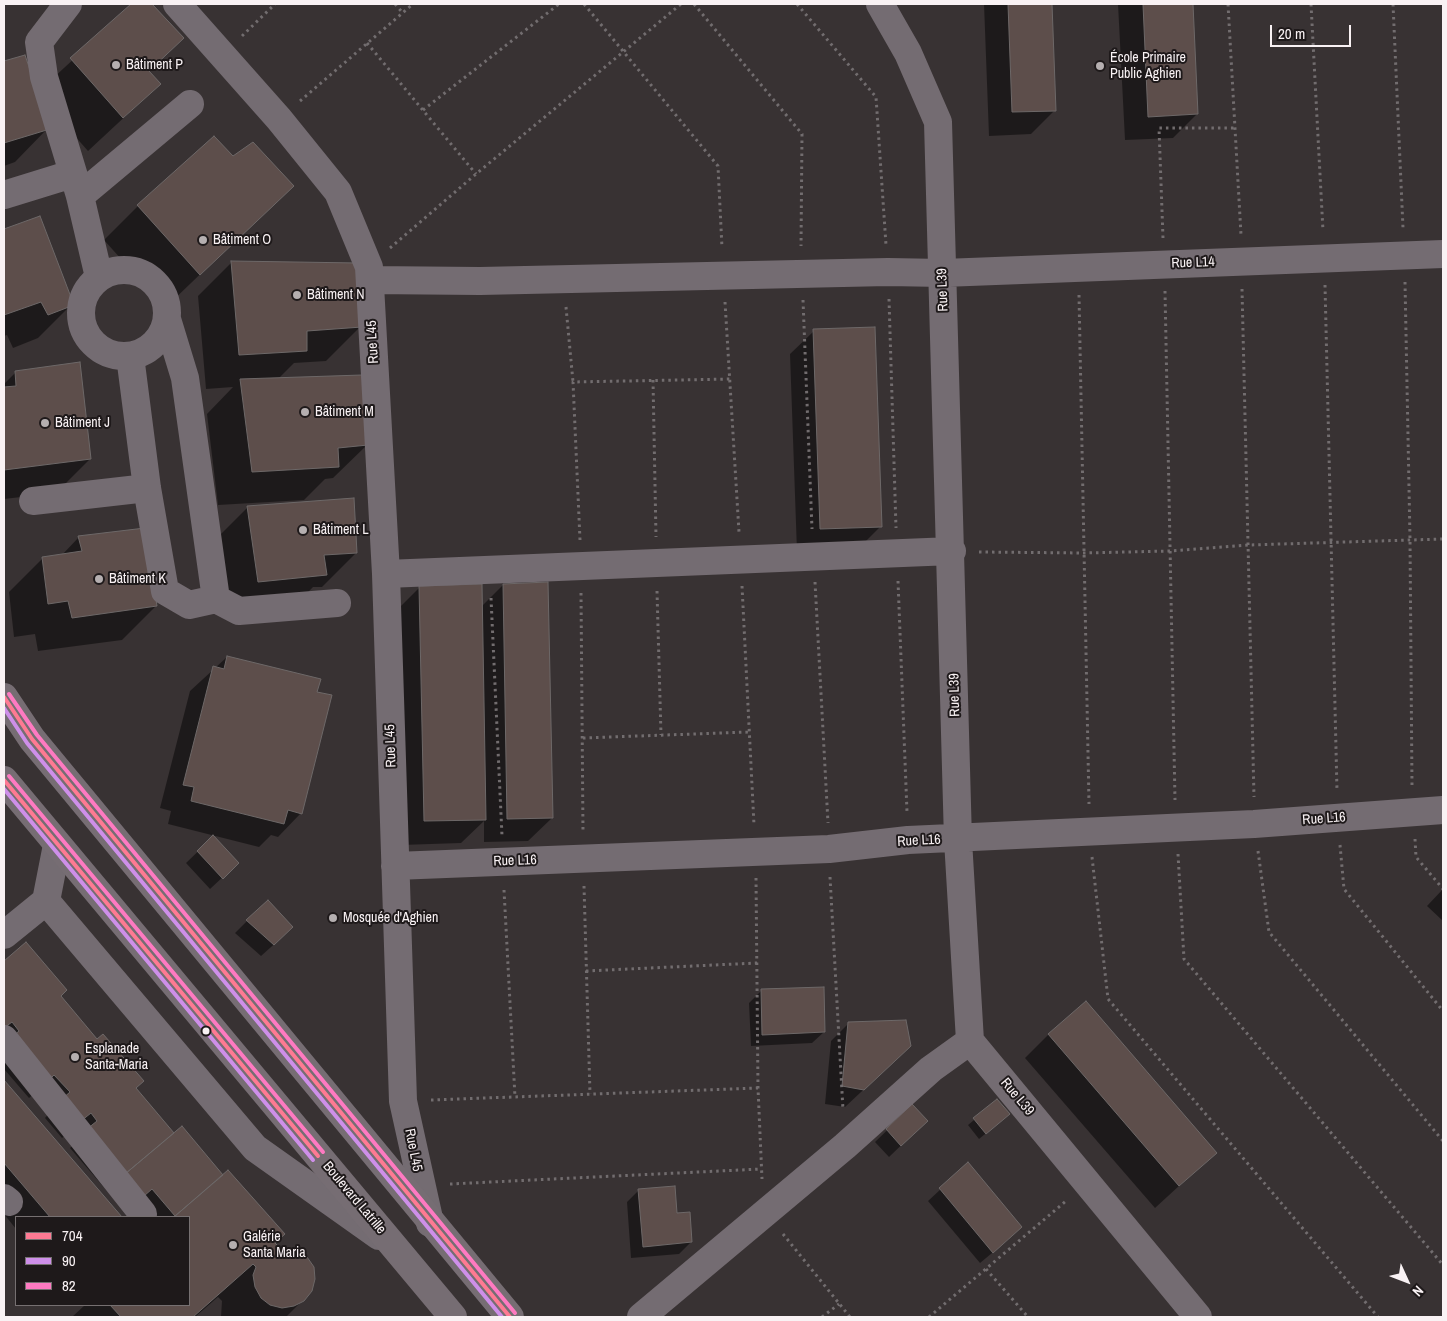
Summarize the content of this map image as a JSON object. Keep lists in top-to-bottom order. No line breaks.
{"streets":{"main road":["Boulevard Latrille"],"street":["Rue L14","Rue L39","Rue L45","Rue L16"]},"crossings":[["Rue L14","Rue L39"],["Rue L14","Rue L45"],["Rue L39","Rue L16"],["Rue L45","Rue L16"]],"places":["Bâtiment P","École Primaire Public Aghien","Bâtiment O","Bâtiment N","Bâtiment M","Bâtiment J","Bâtiment L","Bâtiment K","Mosquée d'Aghien","Esplanade Santa-Maria","Galérie Santa Maria"],"lines":["transit line 82","transit line 704","transit line 90"],"legend":["704","90","82"],"scale_bar":"20 m","north":"bottom right"}
